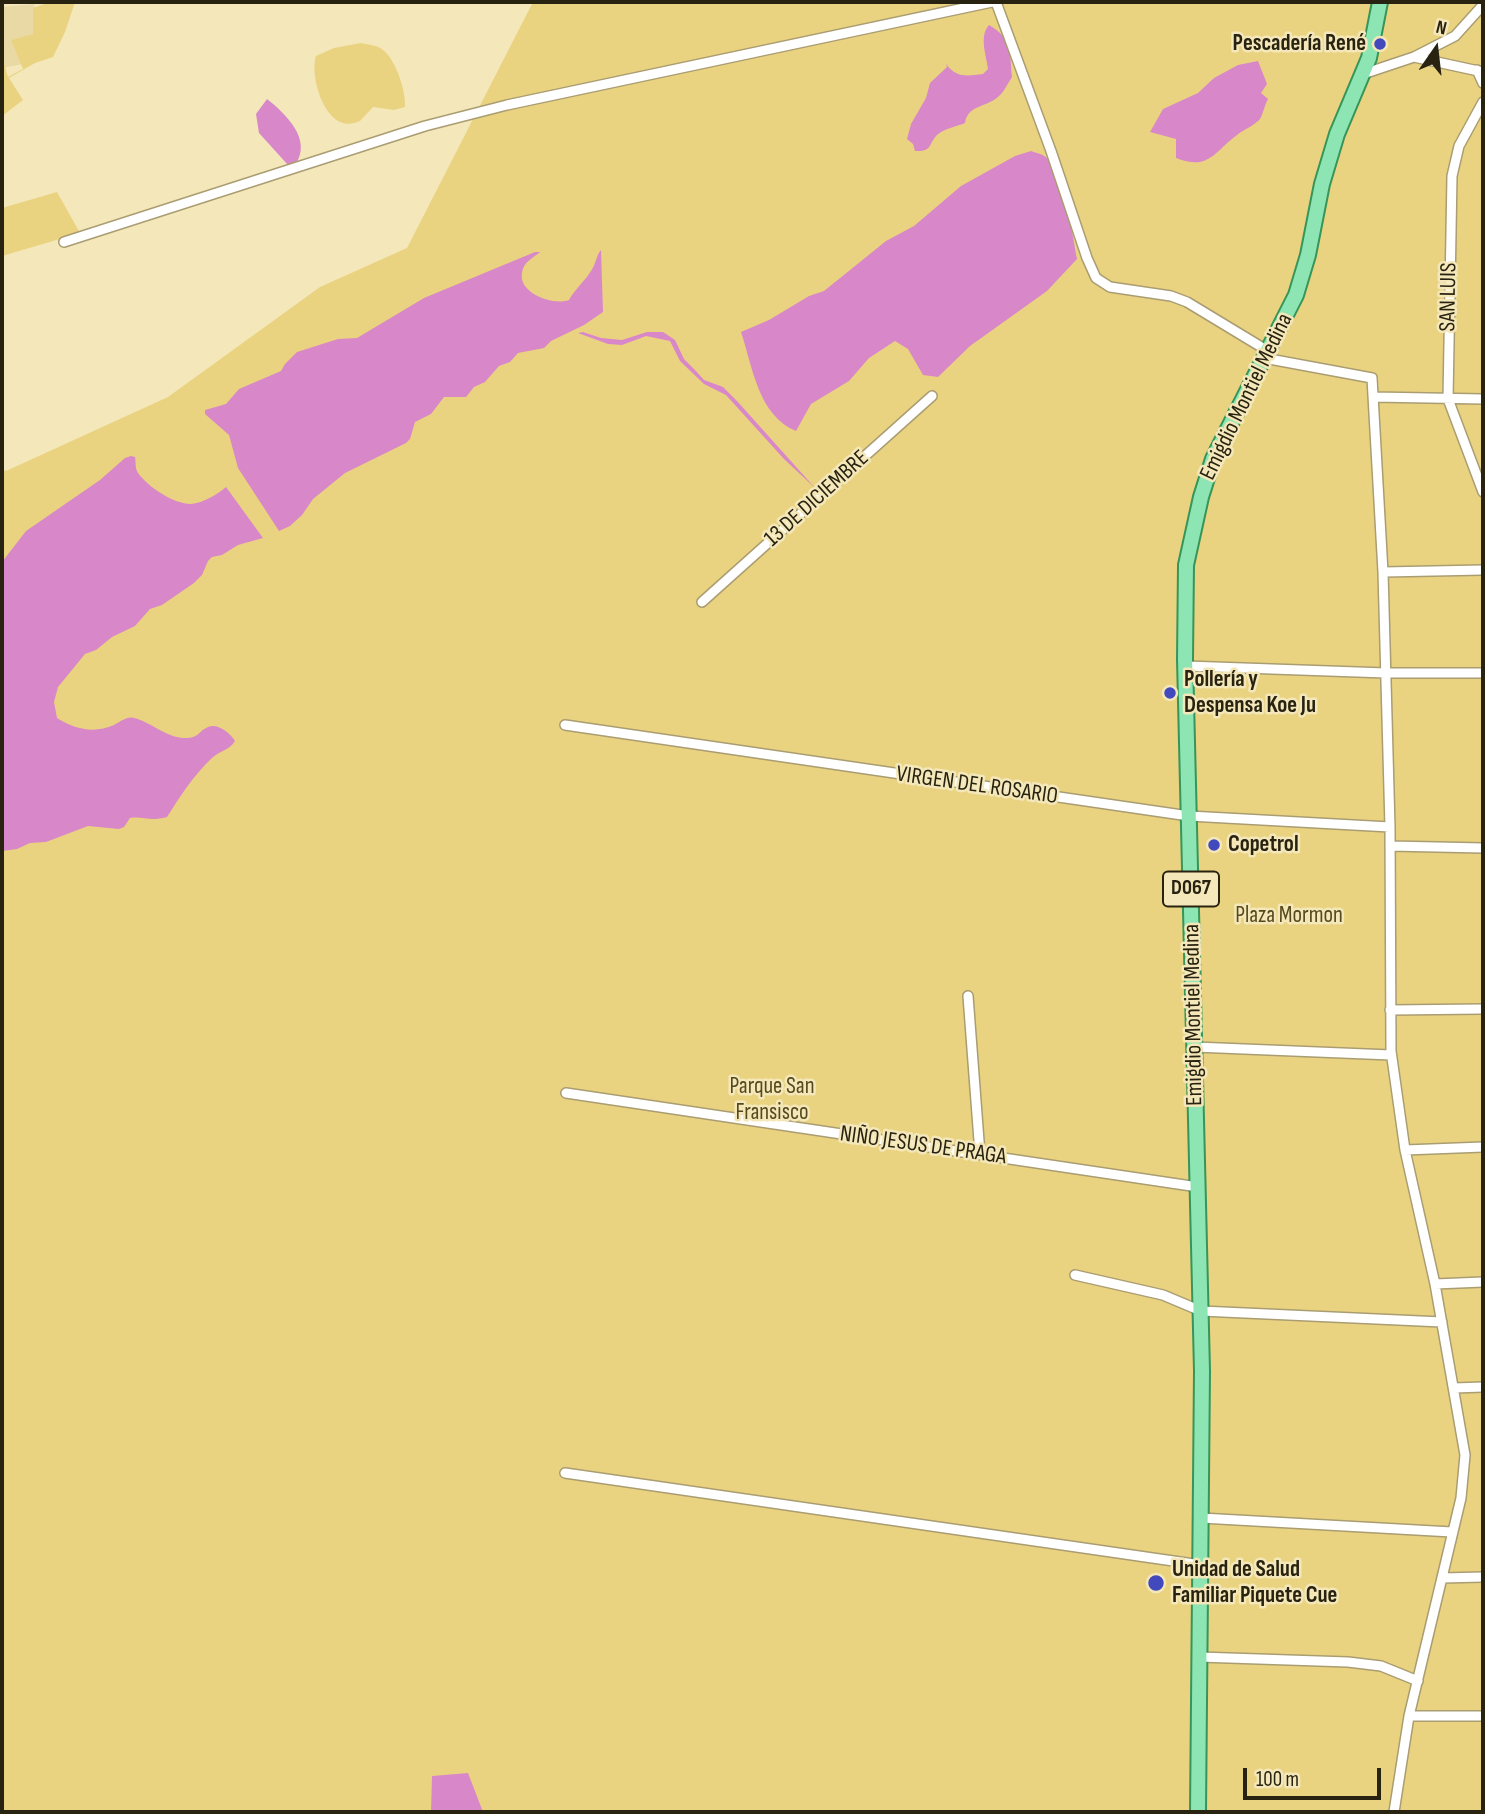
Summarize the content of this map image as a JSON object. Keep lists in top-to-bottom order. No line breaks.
{"streets":{"main road":["Emigdio Montiel Medina","D067"],"street":["SAN LUIS","13 DE DICIEMBRE","VIRGEN DEL ROSARIO","NIÑO JESUS DE PRAGA"]},"crossings":[["Emigdio Montiel Medina","VIRGEN DEL ROSARIO"],["Emigdio Montiel Medina","NIÑO JESUS DE PRAGA"]],"parks":["Plaza Mormon","Parque San Fransisco"],"places":["Pescadería René","Pollería y Despensa Koe Ju","Copetrol","Unidad de Salud Familiar Piquete Cue"],"scale_bar":"100 m","north":"top"}
